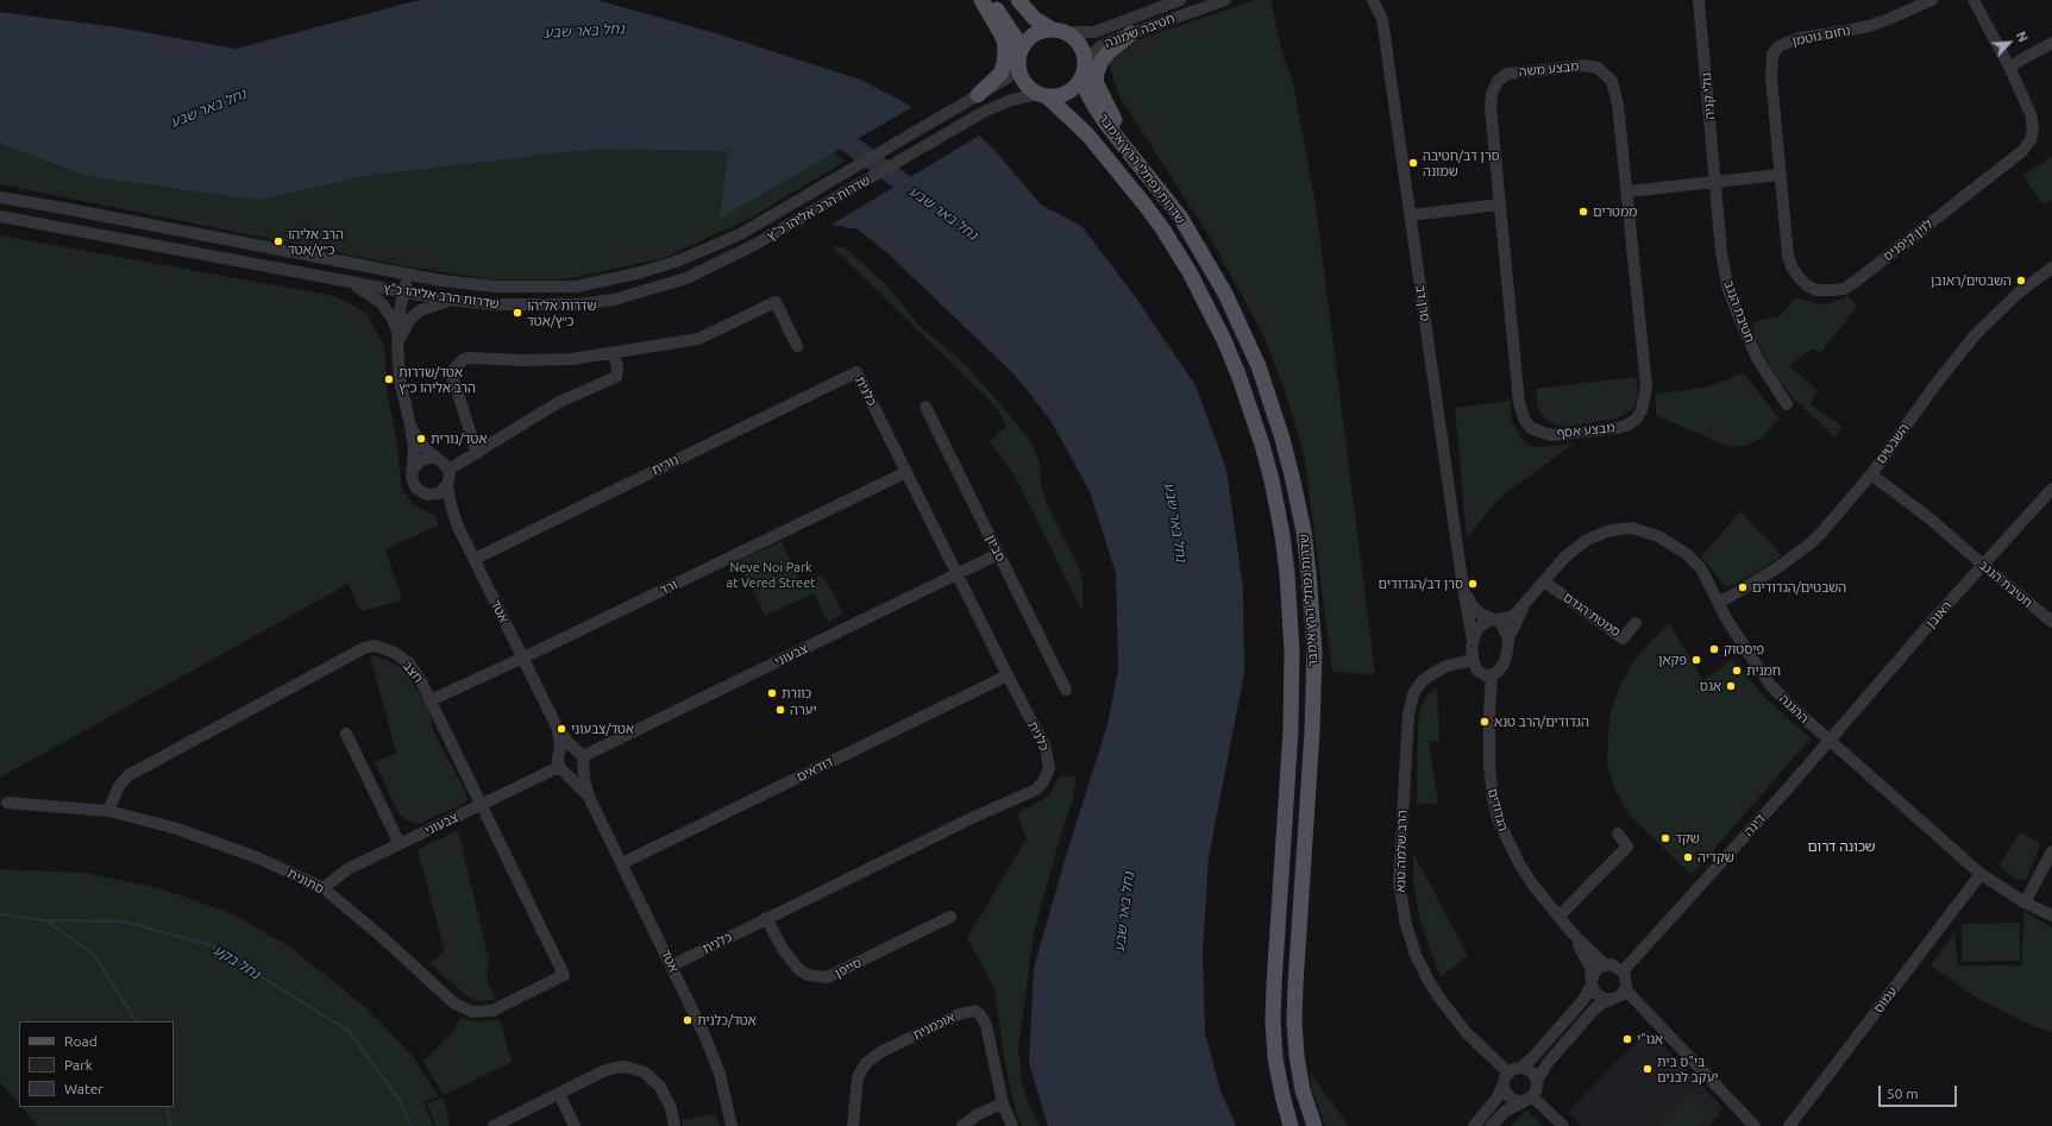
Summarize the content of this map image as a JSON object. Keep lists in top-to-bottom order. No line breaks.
{"streets":{"main road":["שדרות נפתלי הרץ אימבר"],"street":["חטיבה שמונה","נחום גוטמן","מבצע משה","גולי קניה","שדרות הרב אליהו כ\"ץ","לוין קיפניס","סרן דב","חטיבת הנגב","כלנית","מבצע אסף","השבטים","נורית","סביון","ורד","אטד","סמטת הגדם","ראובן","צבעוני","חצב","ההגנה","דודאים","הגדודים","דינה","הרב שלמה טנא","סתונית","סייפן","עמוס","אוכמנית"]},"crossings":[["חטיבה שמונה","שדרות נפתלי הרץ אימבר"],["חטיבה שמונה","שדרות הרב אליהו כ\"ץ"],["נחום גוטמן","לוין קיפניס"],["מבצע משה","מבצע אסף"],["גולי קניה","חטיבת הנגב"],["שדרות נפתלי הרץ אימבר","שדרות הרב אליהו כ\"ץ"],["סרן דב","ההגנה"],["סרן דב","הגדודים"],["סרן דב","הרב שלמה טנא"],["חטיבת הנגב","השבטים"],["חטיבת הנגב","ראובן"],["כלנית","נורית"],["כלנית","ורד"],["כלנית","אטד"],["כלנית","צבעוני"],["כלנית","דודאים"],["כלנית","סייפן"],["השבטים","ההגנה"],["נורית","אטד"],["סביון","צבעוני"],["ורד","אטד"],["ורד","חצב"],["אטד","צבעוני"],["אטד","דודאים"],["סמטת הגדם","ההגנה"],["ראובן","ההגנה"],["ראובן","דינה"],["צבעוני","חצב"],["צבעוני","סתונית"],["חצב","סתונית"],["ההגנה","הגדודים"],["ההגנה","דינה"],["ההגנה","הרב שלמה טנא"],["ההגנה","עמוס"],["הגדודים","דינה"],["הגדודים","הרב שלמה טנא"]],"districts":["שכונה דרום"],"water":["נחל באר שבע","נחל בקע"],"parks":["Neve Noi Park at Vered Street"],"places":["סרן דב/חטיבה שמונה","ממטרים","הרב אליהו כ״ץ/אטד","השבטים/ראובן","שדרות אליהו כ״ץ/אטד","אטד/שדרות הרב אליהו כ״ץ","אטד/נורית","סרן דב/הגדודים","השבטים/הגדודים","פיסטוק","פקאן","חמנית","אגס","כוורת","יערה","הגדודים/הרב טנא","אטד/צבעוני","שקד","שקדיה","אטד/כלנית","אגו\"י","בי\"ס בית יעקב לבנים"],"legend":["Road","Park","Water"],"scale_bar":"50 m","north":"top right"}
